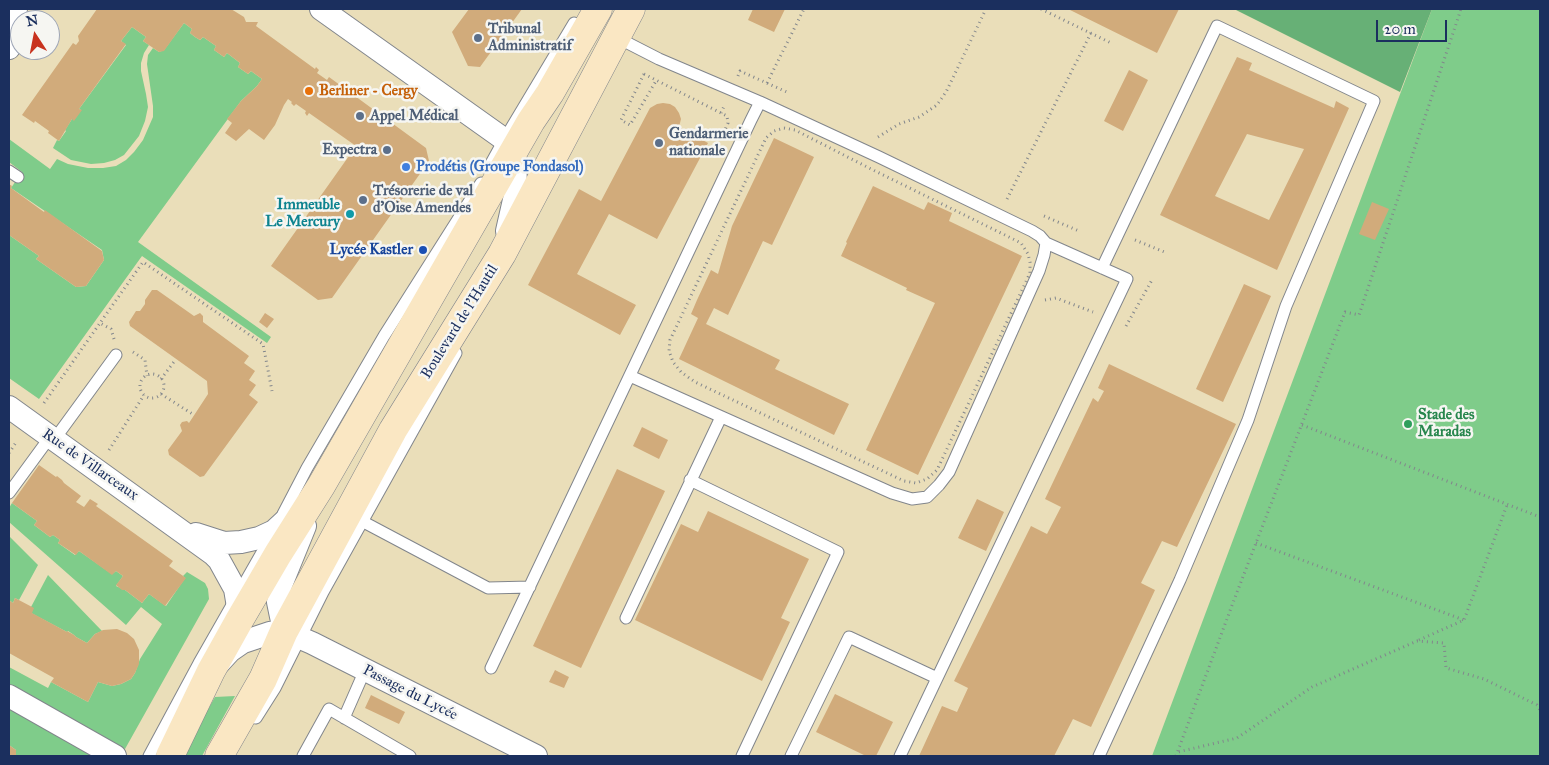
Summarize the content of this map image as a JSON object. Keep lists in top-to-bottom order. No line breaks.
{"streets":{"main road":["Boulevard de l'Hautil"],"street":["Rue de Villarceaux","Passage du Lycée"]},"crossings":[["Boulevard de l'Hautil","Passage du Lycée"]],"places":["Tribunal Administratif","Berliner - Cergy","Appel Médical","Gendarmerie nationale","Expectra","Prodétis (Groupe Fondasol)","Trésorerie de val d'Oise Amendes","Immeuble Le Mercury","Lycée Kastler","Stade des Maradas"],"scale_bar":"20 m","north":"top"}
